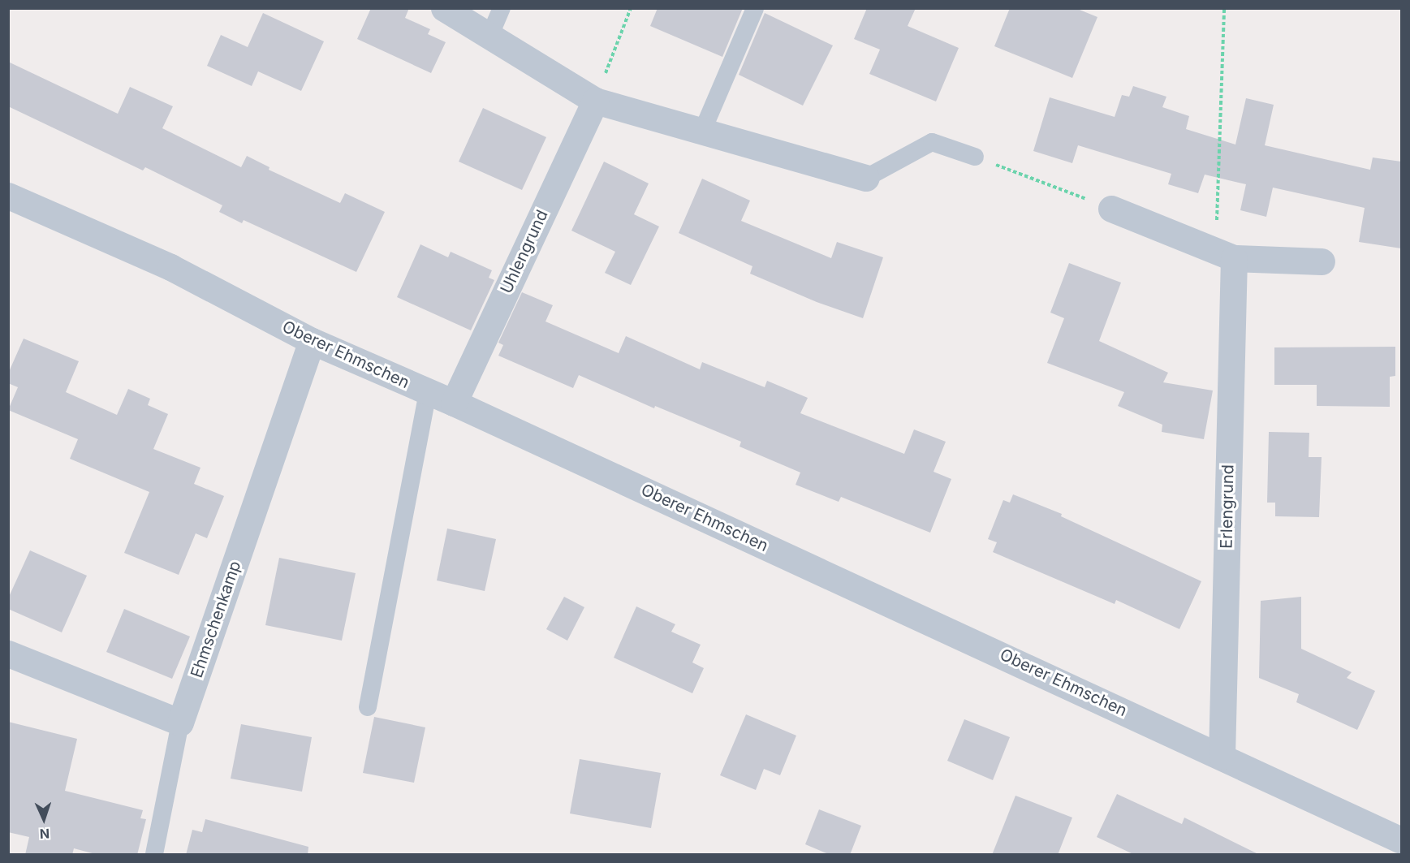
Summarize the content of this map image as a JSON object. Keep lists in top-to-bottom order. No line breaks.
{"streets":{"street":["Uhlengrund","Oberer Ehmschen","Erlengrund","Ehmschenkamp"]},"crossings":[["Uhlengrund","Oberer Ehmschen"],["Oberer Ehmschen","Erlengrund"],["Oberer Ehmschen","Ehmschenkamp"]],"north":"bottom"}
